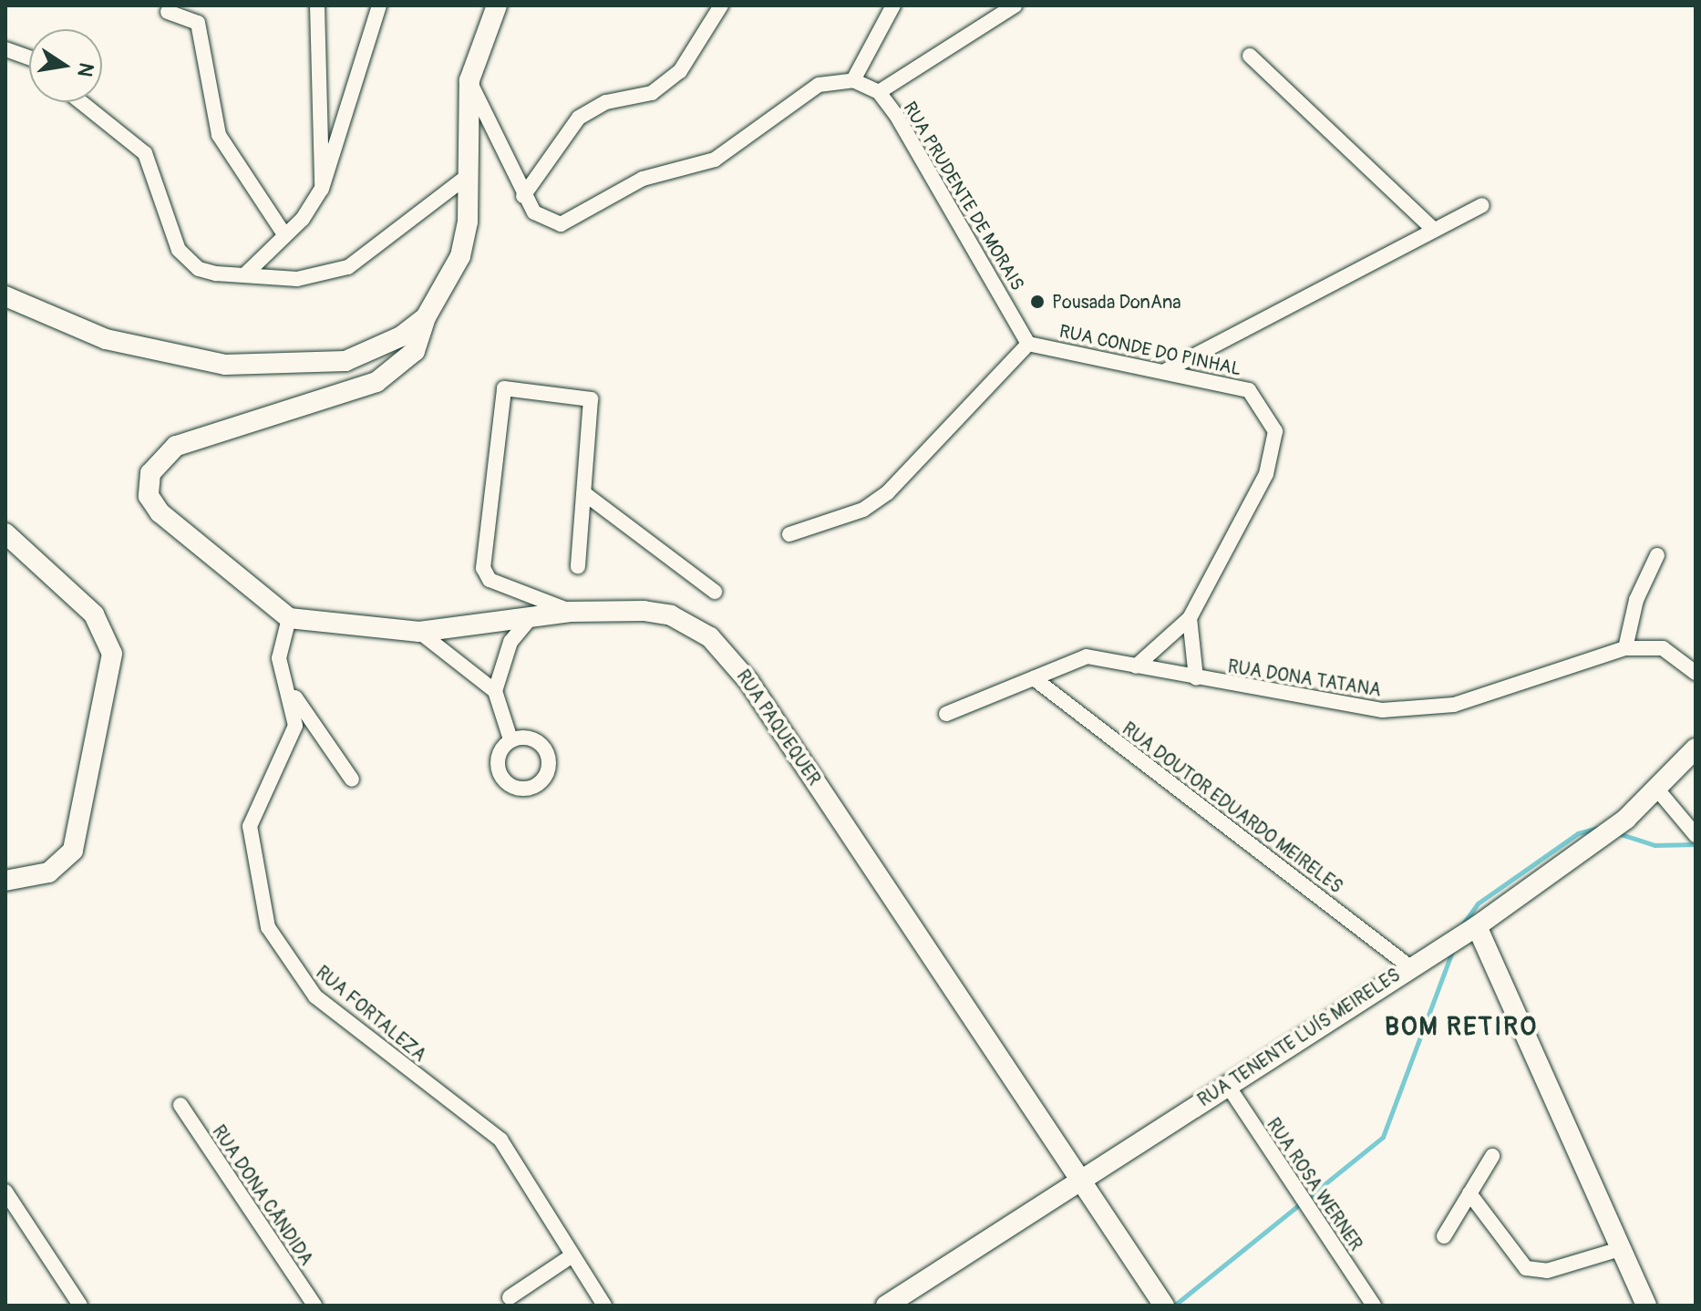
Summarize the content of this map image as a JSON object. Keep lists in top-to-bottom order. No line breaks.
{"streets":{"street":["RUA PRUDENTE DE MORAIS","RUA CONDE DO PINHAL","RUA DONA TATANA","RUA PAQUEQUER","RUA DOUTOR EDUARDO MEIRELES","RUA FORTALEZA","RUA TENENTE LUÍS MEIRELES","RUA ROSA WERNER","RUA DONA CÂNDIDA"]},"crossings":[["RUA PRUDENTE DE MORAIS","RUA CONDE DO PINHAL"],["RUA CONDE DO PINHAL","RUA DONA TATANA"],["RUA DONA TATANA","RUA DOUTOR EDUARDO MEIRELES"],["RUA PAQUEQUER","RUA FORTALEZA"],["RUA PAQUEQUER","RUA TENENTE LUÍS MEIRELES"],["RUA DOUTOR EDUARDO MEIRELES","RUA TENENTE LUÍS MEIRELES"],["RUA TENENTE LUÍS MEIRELES","RUA ROSA WERNER"]],"districts":["BOM RETIRO"],"places":["Pousada DonAna"],"north":"right"}
